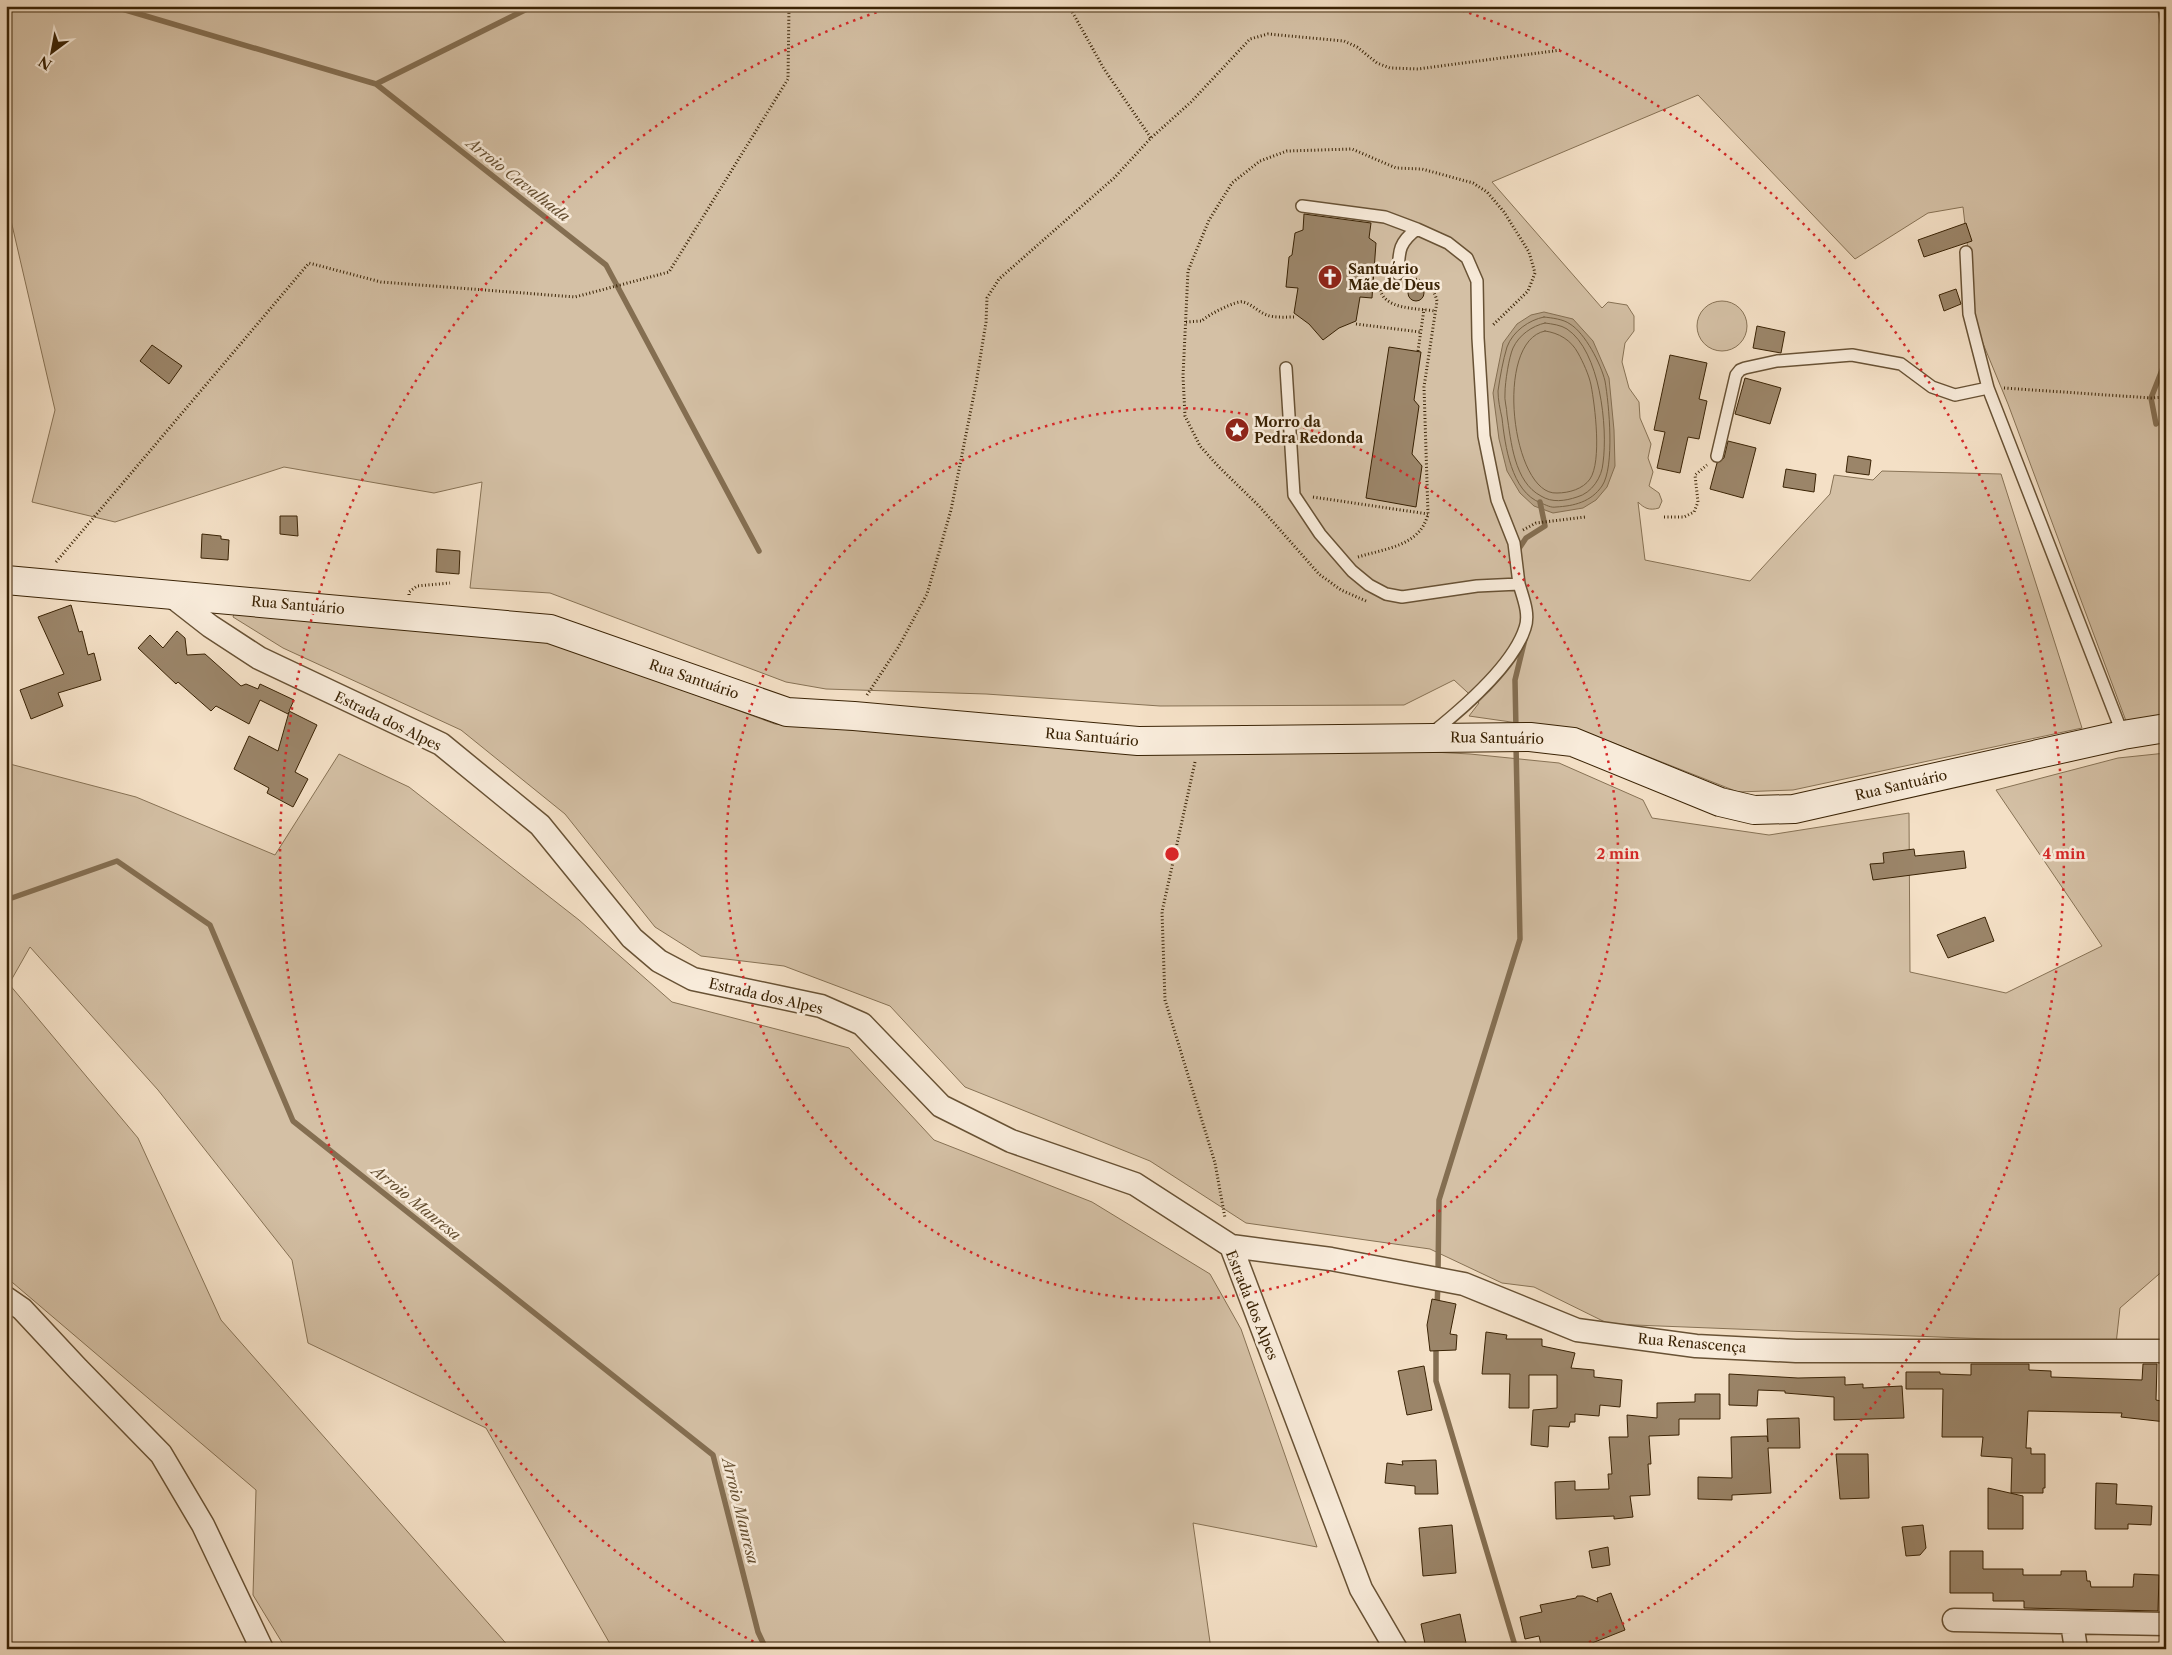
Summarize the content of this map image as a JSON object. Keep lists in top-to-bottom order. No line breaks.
{"streets":{"street":["Rua Santuário","Estrada dos Alpes","Rua Renascença"]},"crossings":[["Rua Santuário","Estrada dos Alpes"],["Estrada dos Alpes","Rua Renascença"]],"water":["Arroio Cavalhada","Arroio Manresa"],"places":{"church":["Santuário Mãe de Deus"],"place":["Morro da Pedra Redonda"]},"north":"bottom left","rings":["2 min","4 min"]}
